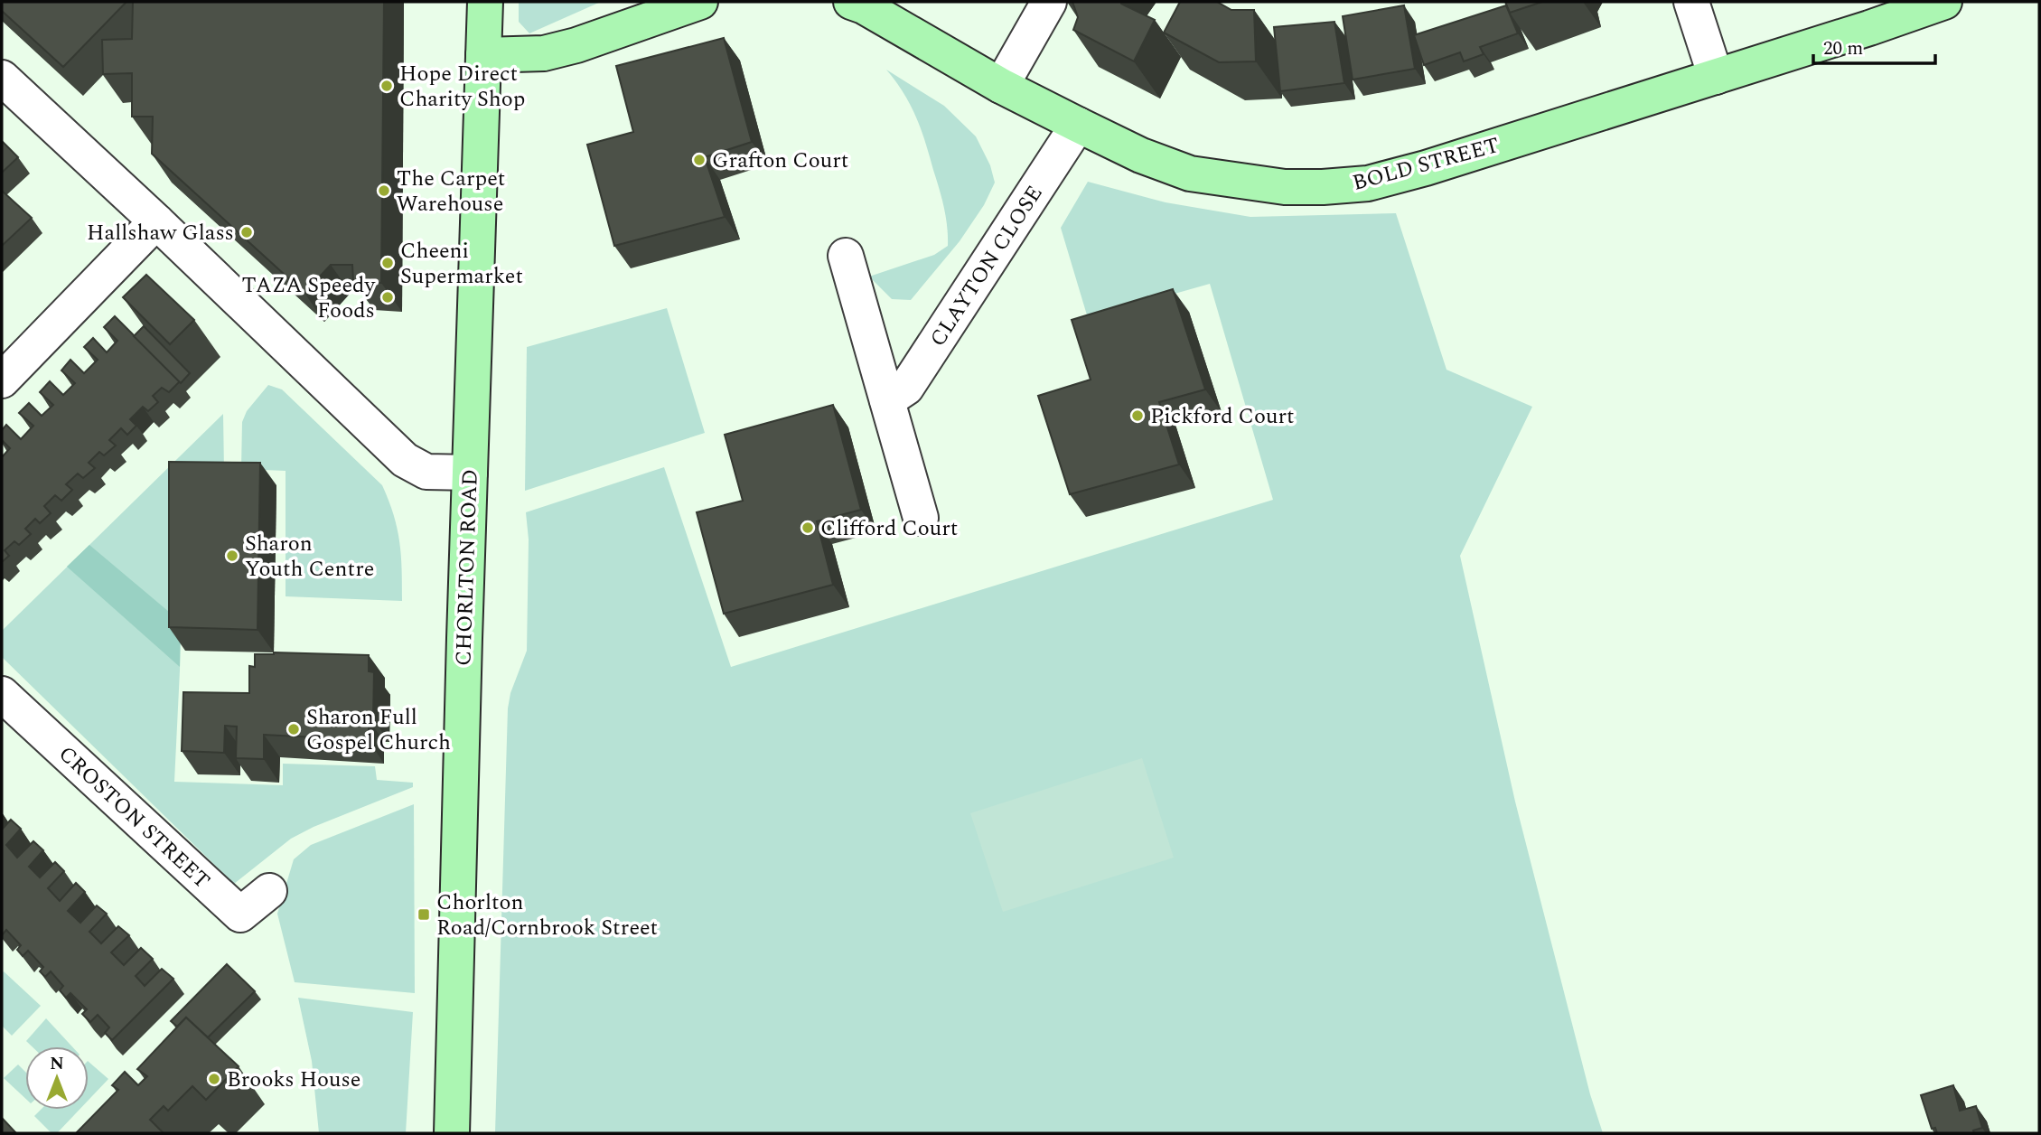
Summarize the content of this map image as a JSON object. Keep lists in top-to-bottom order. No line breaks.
{"streets":{"street":["BOLD STREET","CLAYTON CLOSE","CHORLTON ROAD","CROSTON STREET"]},"crossings":[["BOLD STREET","CLAYTON CLOSE"]],"places":{"other":["Hope Direct Charity Shop","Grafton Court","The Carpet Warehouse","Hallshaw Glass","Cheeni Supermarket","TAZA Speedy Foods","Pickford Court","Clifford Court","Sharon Youth Centre","Sharon Full Gospel Church","Brooks House"],"transit":["Chorlton Road/Cornbrook Street"]},"scale_bar":"20 m","north":"top"}
